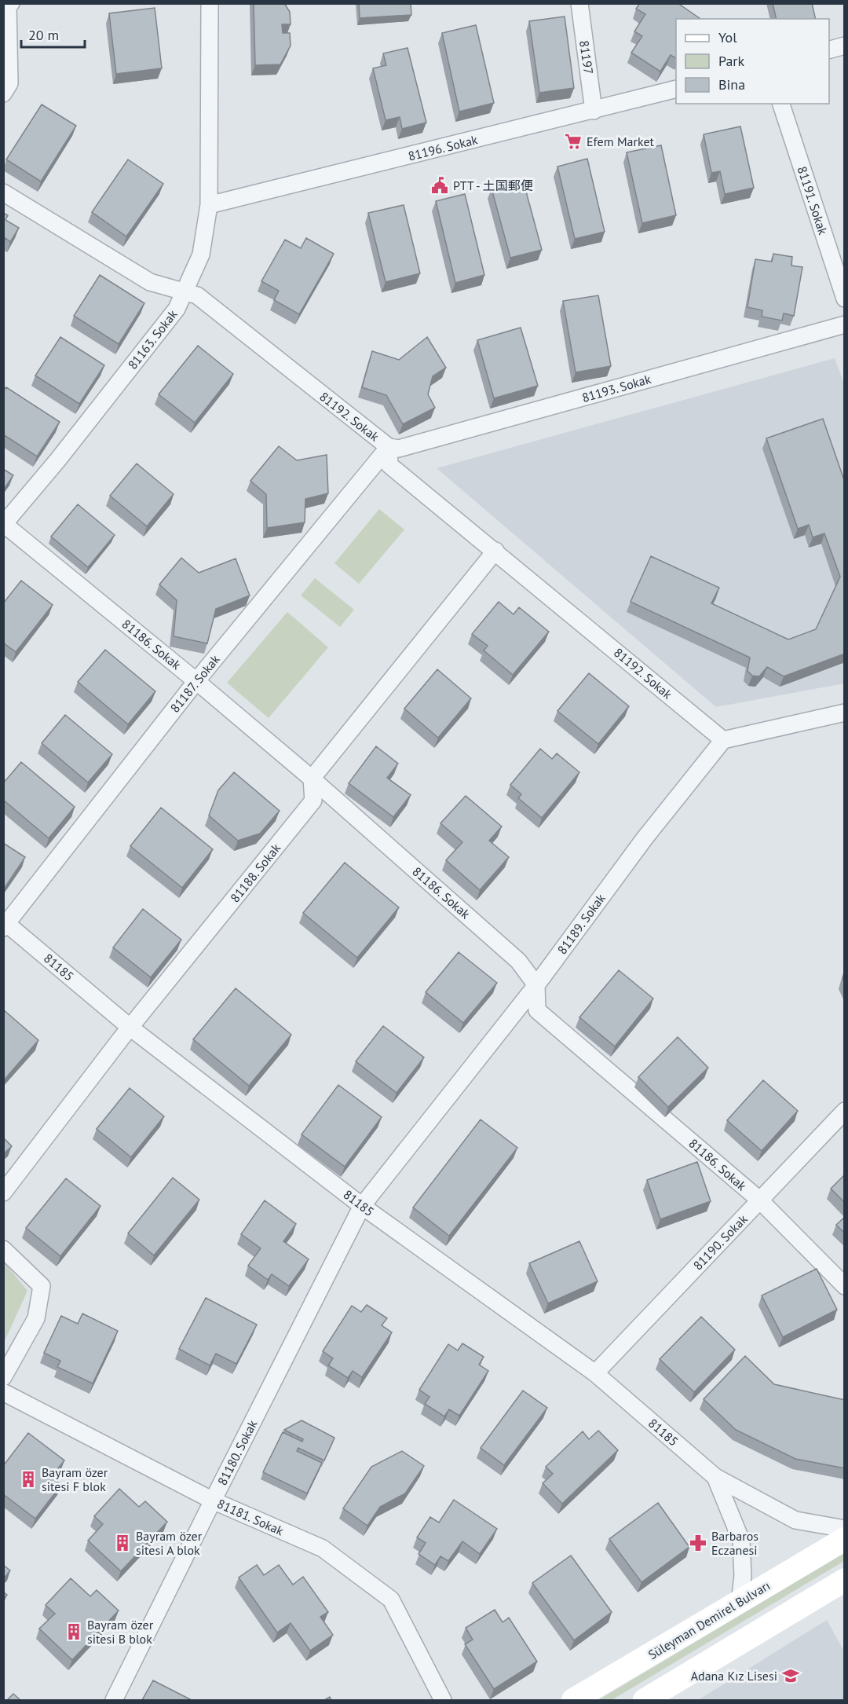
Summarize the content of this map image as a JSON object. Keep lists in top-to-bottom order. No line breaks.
{"streets":{"main road":["Süleyman Demirel Bulvarı"],"street":["81197","81196. Sokak","81191. Sokak","81163. Sokak","81193. Sokak","81192. Sokak","81186. Sokak","81187. Sokak","81188. Sokak","81189. Sokak","81185","81190. Sokak","81180. Sokak","81181. Sokak"]},"crossings":[["81197","81196. Sokak"],["81196. Sokak","81163. Sokak"],["81163. Sokak","81192. Sokak"],["81163. Sokak","81186. Sokak"],["81193. Sokak","81192. Sokak"],["81193. Sokak","81187. Sokak"],["81192. Sokak","81187. Sokak"],["81192. Sokak","81189. Sokak"],["81186. Sokak","81187. Sokak"],["81186. Sokak","81188. Sokak"],["81186. Sokak","81189. Sokak"],["81186. Sokak","81190. Sokak"],["81187. Sokak","81185"],["81188. Sokak","81185"],["81189. Sokak","81185"],["81189. Sokak","81180. Sokak"],["81185","81190. Sokak"],["81185","81180. Sokak"],["81185","Süleyman Demirel Bulvarı"],["81180. Sokak","81181. Sokak"]],"places":{"supermarket":["Efem Market"],"public building":["PTT - 土国郵便"],"building":["Bayram özer sitesi F blok","Bayram özer sitesi A blok","Bayram özer sitesi B blok"],"pharmacy":["Barbaros Eczanesi"],"school or university":["Adana Kız Lisesi"]},"legend":["Yol","Park","Bina"],"scale_bar":"20 m"}
